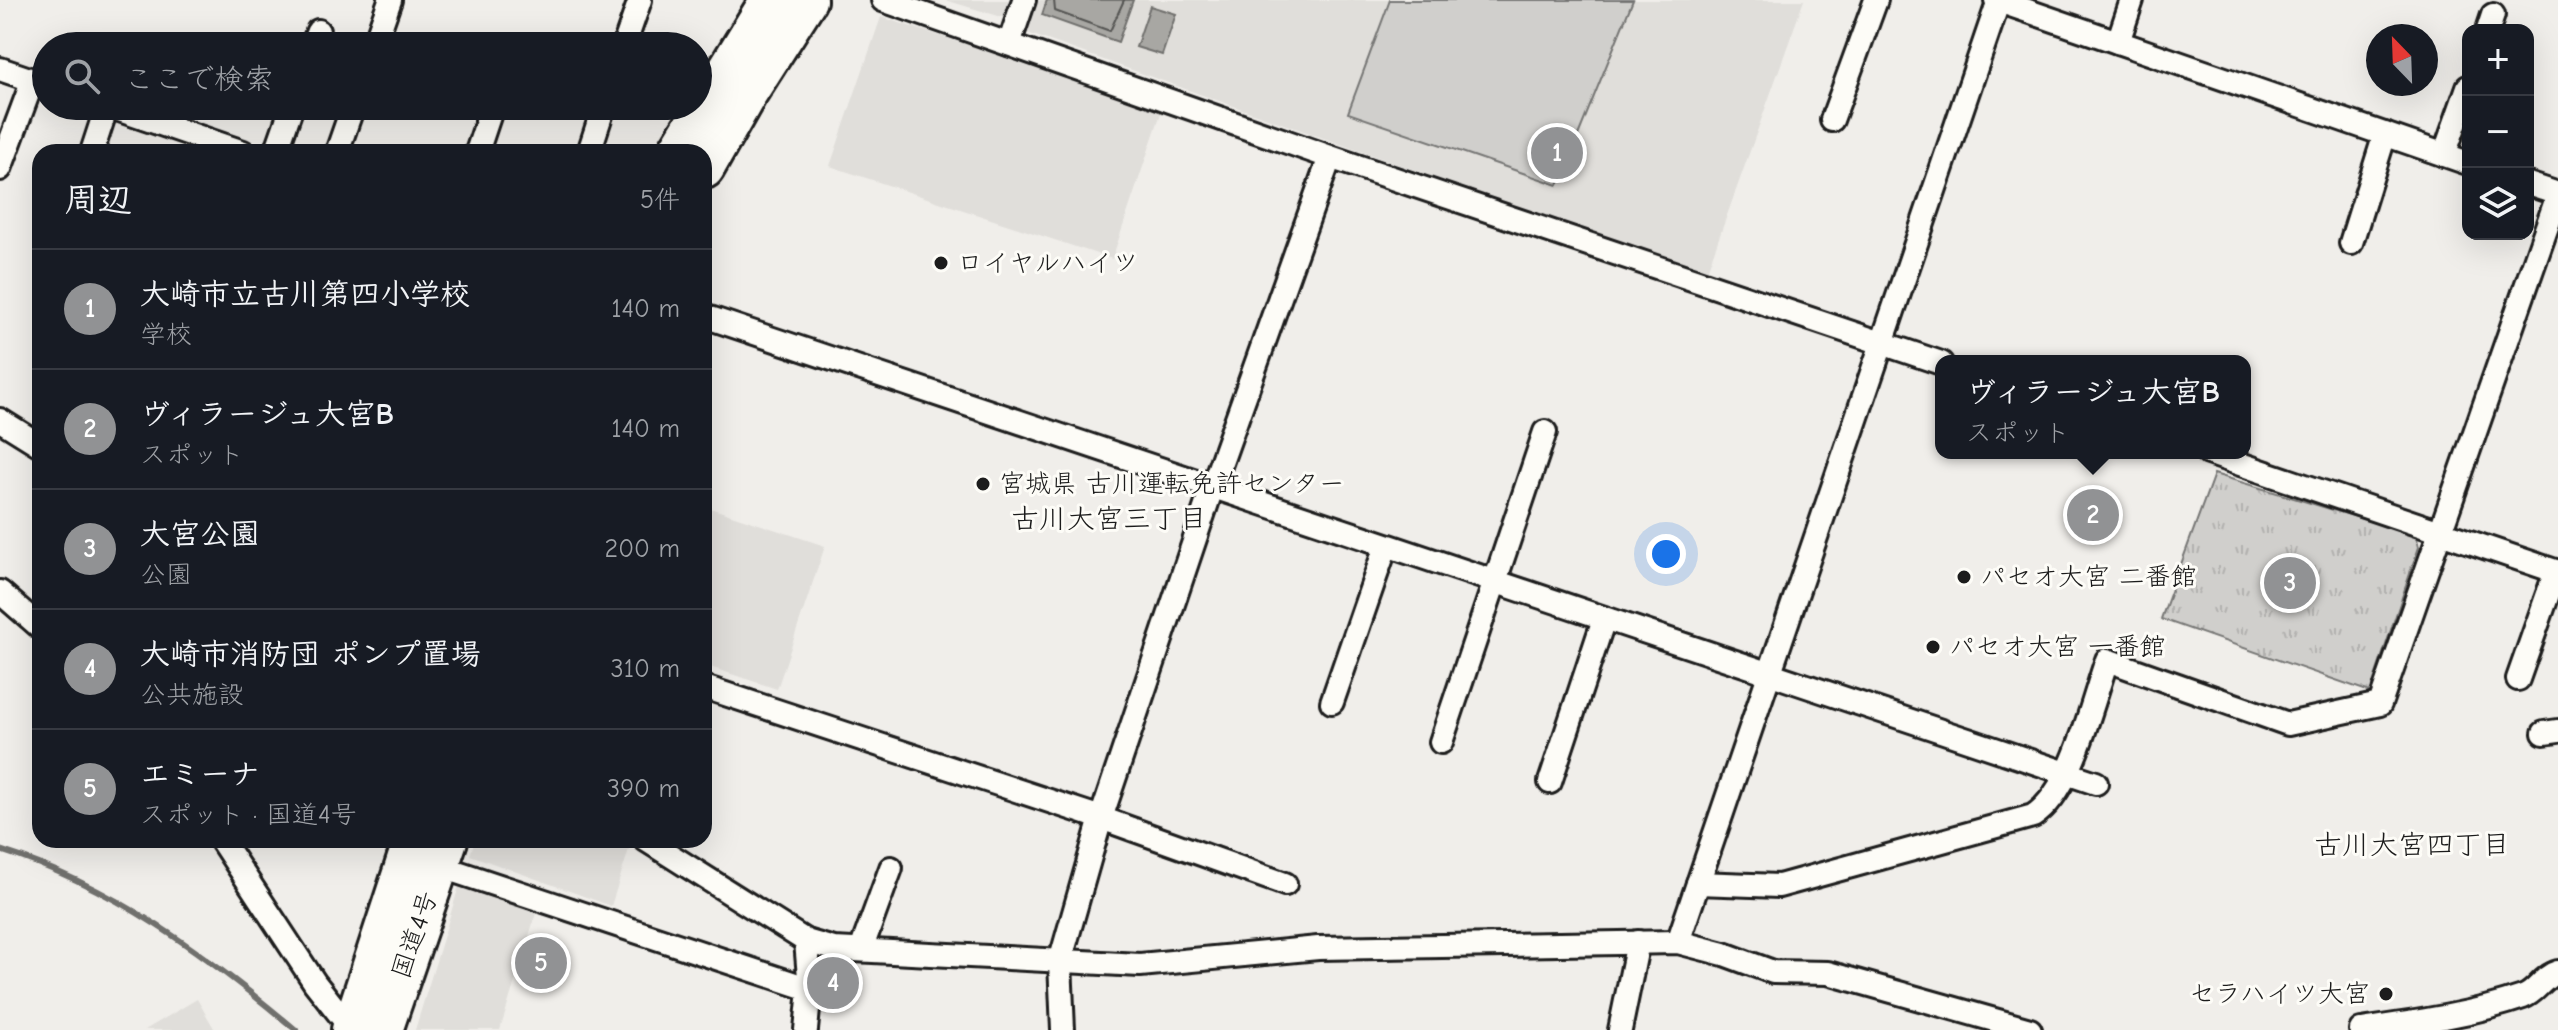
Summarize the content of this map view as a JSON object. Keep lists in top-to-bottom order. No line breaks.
{"streets":{"highway":["国道4号"]},"districts":["古川大宮三丁目","古川大宮四丁目"],"places":["ロイヤルハイツ","宮城県 古川運転免許センター","パセオ大宮 二番館","パセオ大宮 一番館","セラハイツ大宮"],"north":"top left","page":{"map_buttons":["+","−"],"search":"ここで検索","pins":["1","2","3","5","4"],"heading":["周辺","5件"],"list":[{"mark":"1","name":"大崎市立古川第四小学校","note":"学校","value":"140 m"},{"mark":"2","name":"ヴィラージュ大宮B","note":"スポット","value":"140 m"},{"mark":"3","name":"大宮公園","note":"公園","value":"200 m"},{"mark":"4","name":"大崎市消防団 ポンプ置場","note":"公共施設","value":"310 m"},{"mark":"5","name":"エミーナ","note":"スポット · 国道4号","value":"390 m"}],"popup":["ヴィラージュ大宮B","スポット"]}}
